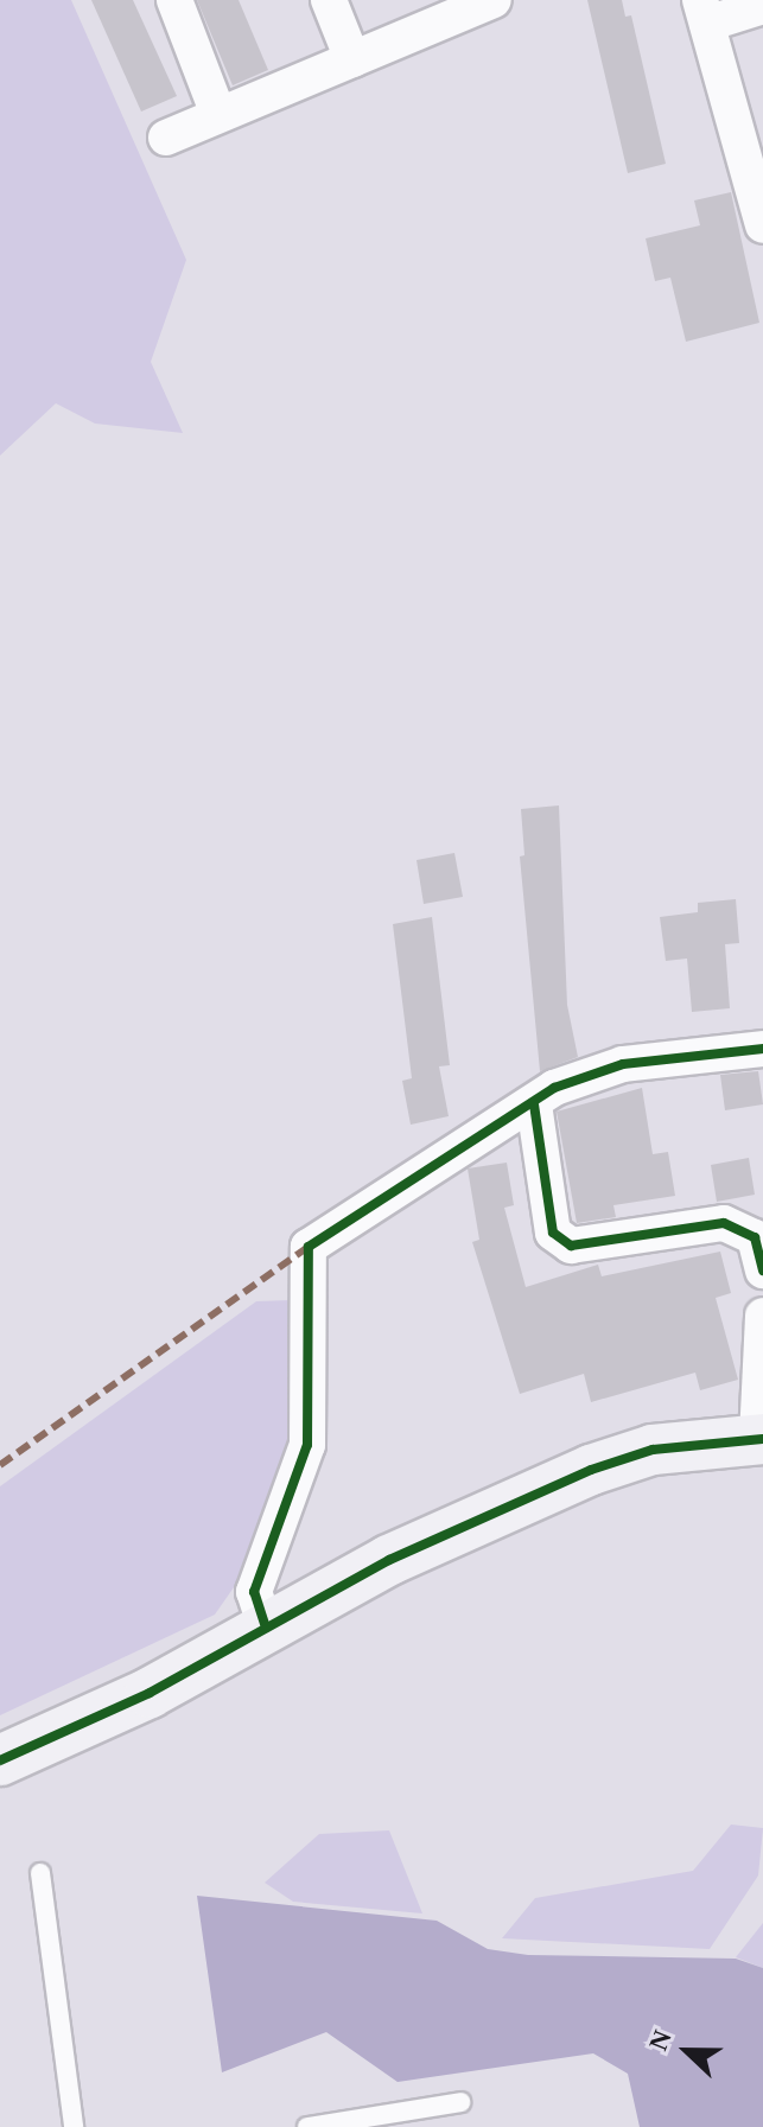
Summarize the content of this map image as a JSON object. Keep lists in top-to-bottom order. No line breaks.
{"north":"left"}
